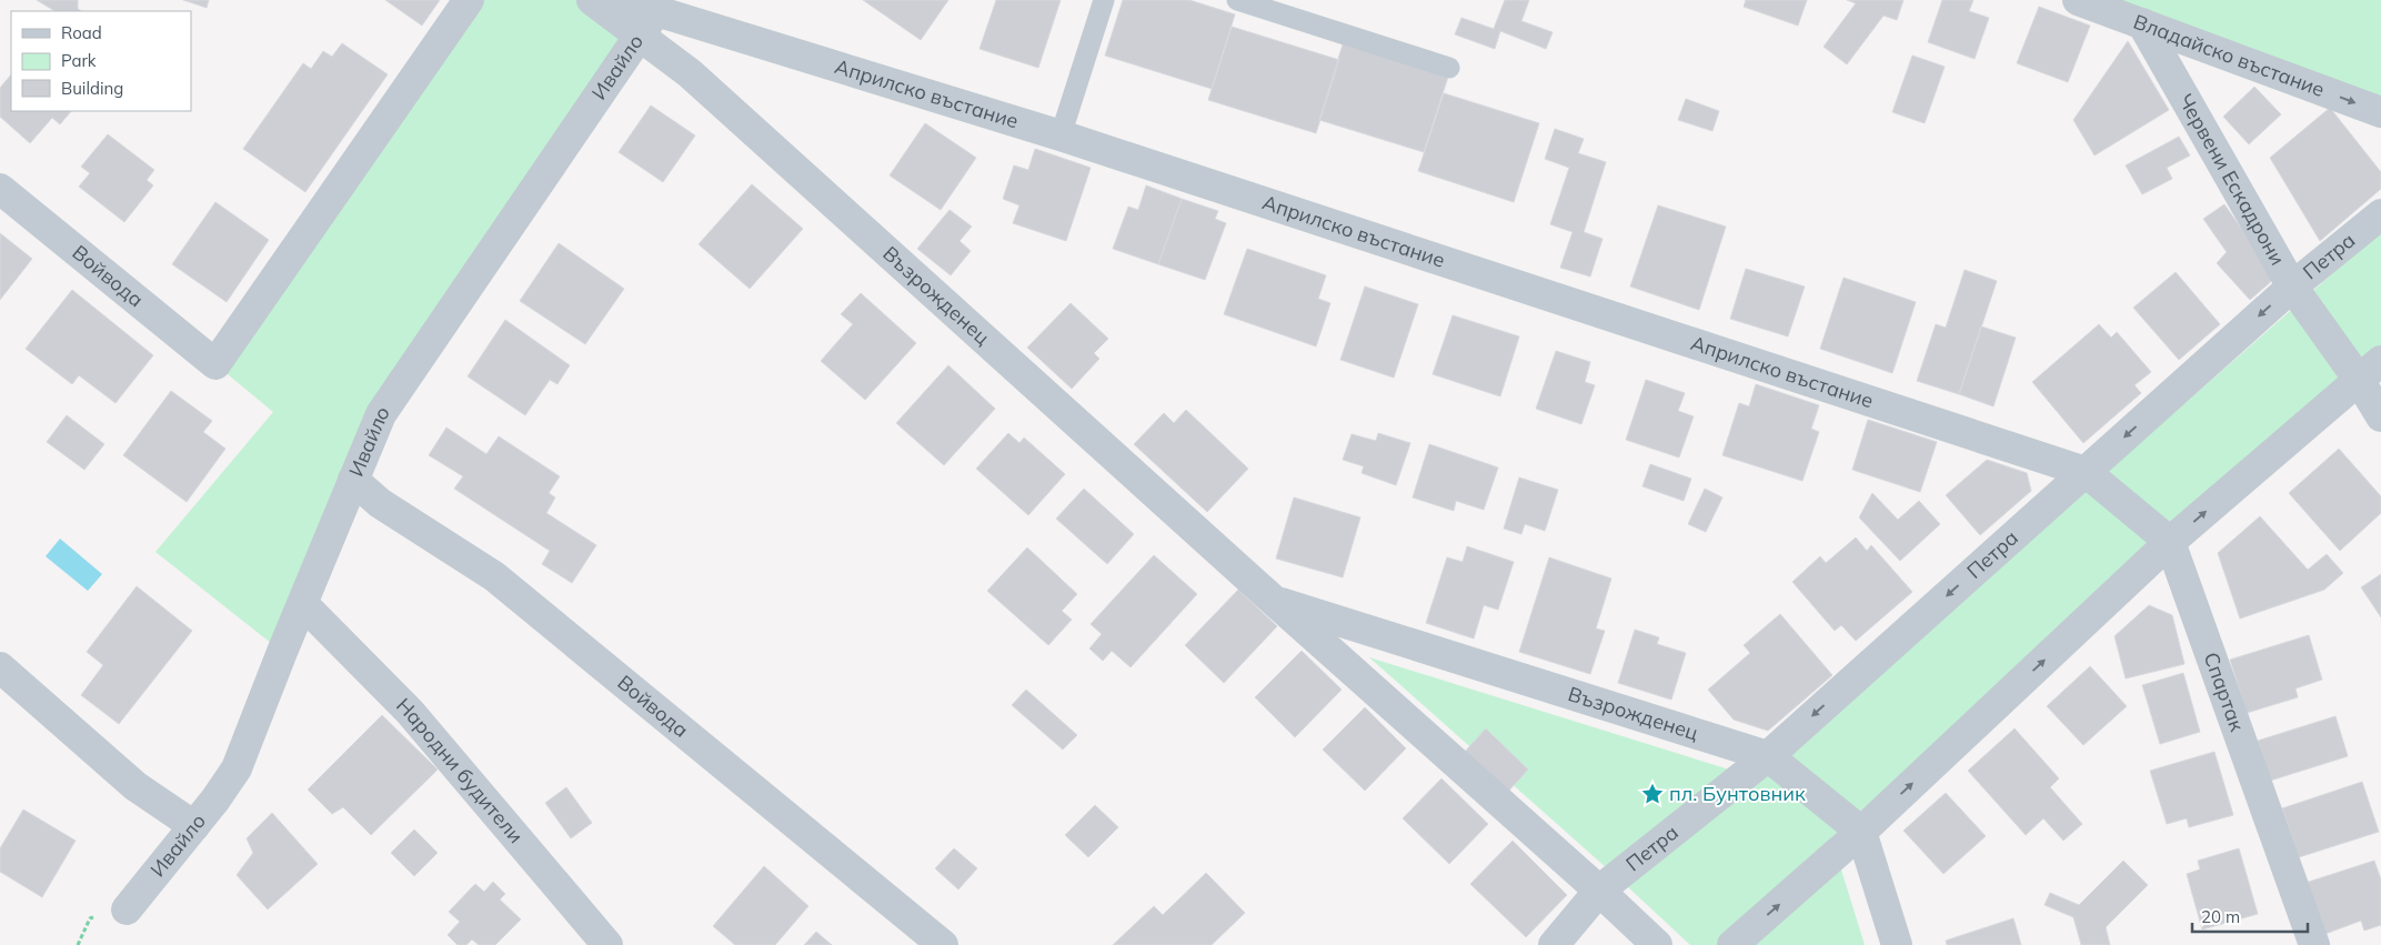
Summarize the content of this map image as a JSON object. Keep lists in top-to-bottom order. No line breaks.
{"streets":{"street":["Владайско въстание","Ивайло","Априлско въстание","Червени Ескадрони","Петра","Войвода","Възрожденец","Спартак","Народни будители"]},"crossings":[["Владайско въстание","Червени Ескадрони"],["Ивайло","Априлско въстание"],["Ивайло","Войвода"],["Ивайло","Възрожденец"],["Ивайло","Народни будители"],["Априлско въстание","Петра"],["Априлско въстание","Възрожденец"],["Червени Ескадрони","Петра"],["Петра","Възрожденец"]],"one_way":["Владайско въстание"],"places":{"place":["пл. Бунтовник"]},"legend":["Road","Park","Building"],"scale_bar":"20 m"}
